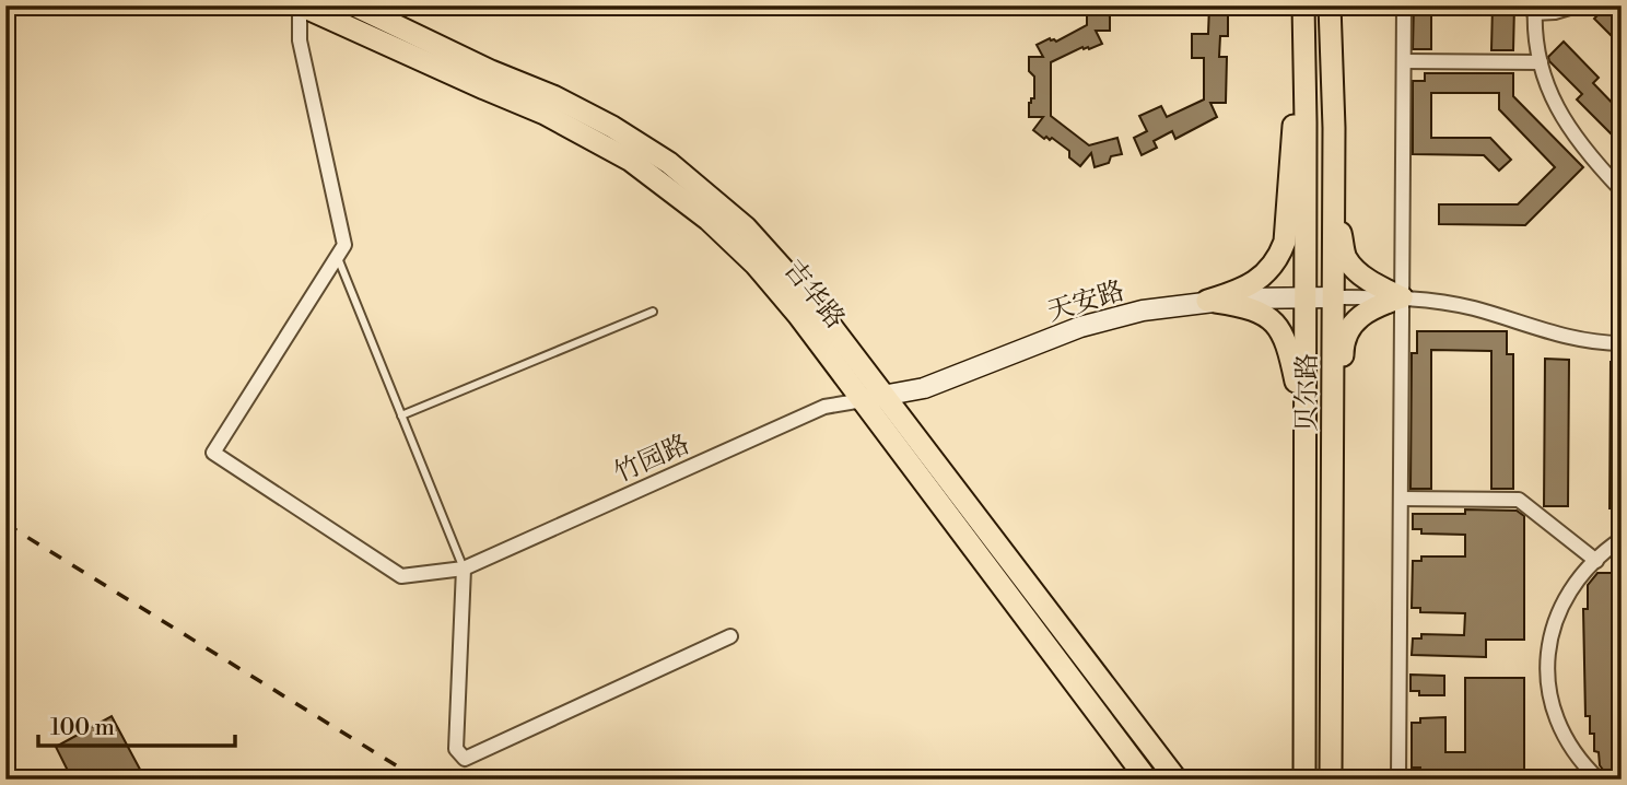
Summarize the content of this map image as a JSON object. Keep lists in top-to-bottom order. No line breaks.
{"streets":{"main road":["吉华路","贝尔路"],"street":["天安路","竹园路"]},"crossings":[["吉华路","天安路"],["吉华路","竹园路"],["天安路","贝尔路"],["天安路","竹园路"]],"scale_bar":"100 m"}
